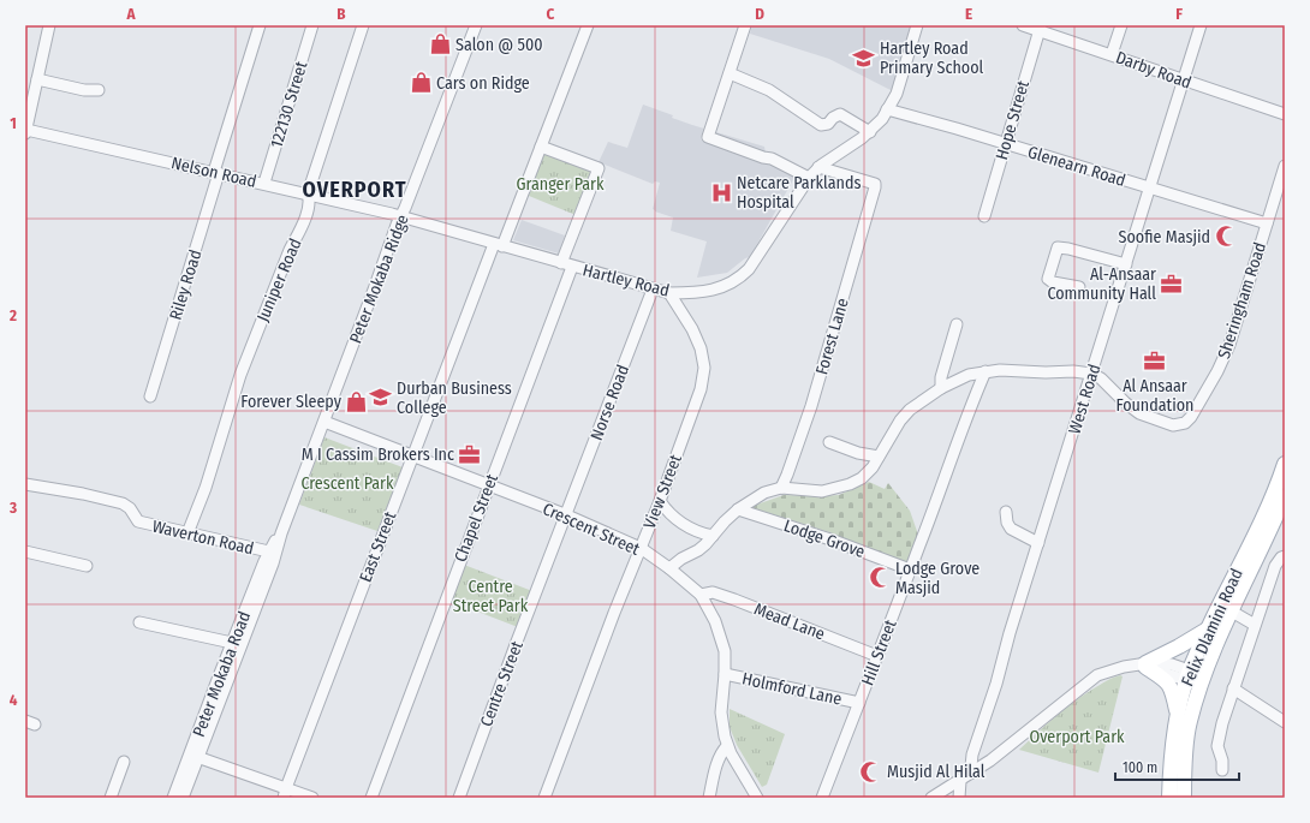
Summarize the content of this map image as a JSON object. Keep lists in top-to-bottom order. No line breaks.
{"streets":{"main road":["Felix Dlamini Road"],"street":["Darby Road","122130 Street","Hope Street","Glenearn Road","Nelson Road","Peter Mokaba Ridge","Juniper Road","Hartley Road","Riley Road","Sheringham Road","Forest Lane","West Road","Norse Road","View Street","Chapel Street","Crescent Street","Waverton Road","Lodge Grove","East Street","Mead Lane","Hill Street","Peter Mokaba Road","Centre Street","Holmford Lane"]},"crossings":[["Darby Road","Hope Street"],["Darby Road","West Road"],["122130 Street","Nelson Road"],["Hope Street","Glenearn Road"],["Glenearn Road","Hartley Road"],["Glenearn Road","Sheringham Road"],["Glenearn Road","West Road"],["Nelson Road","Peter Mokaba Ridge"],["Nelson Road","Juniper Road"],["Nelson Road","Hartley Road"],["Nelson Road","Riley Road"],["Peter Mokaba Ridge","Hartley Road"],["Peter Mokaba Ridge","Crescent Street"],["Peter Mokaba Ridge","Waverton Road"],["Peter Mokaba Ridge","Peter Mokaba Road"],["Juniper Road","Waverton Road"],["Hartley Road","Forest Lane"],["Hartley Road","Norse Road"],["Hartley Road","View Street"],["Hartley Road","Chapel Street"],["Hartley Road","East Street"],["Sheringham Road","West Road"],["Norse Road","Crescent Street"],["Norse Road","Centre Street"],["View Street","Crescent Street"],["Chapel Street","Crescent Street"],["Chapel Street","East Street"],["Crescent Street","East Street"],["Crescent Street","Mead Lane"],["Crescent Street","Centre Street"],["Crescent Street","Holmford Lane"],["Waverton Road","Peter Mokaba Road"],["Lodge Grove","Hill Street"],["Mead Lane","Hill Street"],["Hill Street","Holmford Lane"]],"districts":["OVERPORT"],"parks":["Granger Park","Crescent Park","Centre Street Park","Overport Park"],"places":{"shop":["Salon @ 500","Cars on Ridge","Forever Sleepy"],"school or university":["Hartley Road Primary School","Durban Business College"],"hospital":["Netcare Parklands Hospital"],"mosque":["Soofie Masjid","Lodge Grove Masjid","Musjid Al Hilal"],"office":["Al-Ansaar Community Hall","Al Ansaar Foundation","M I Cassim Brokers Inc"]},"scale_bar":"100 m","grid":{"columns":["A","B","C","D","E","F"],"rows":["1","2","3","4"]}}
